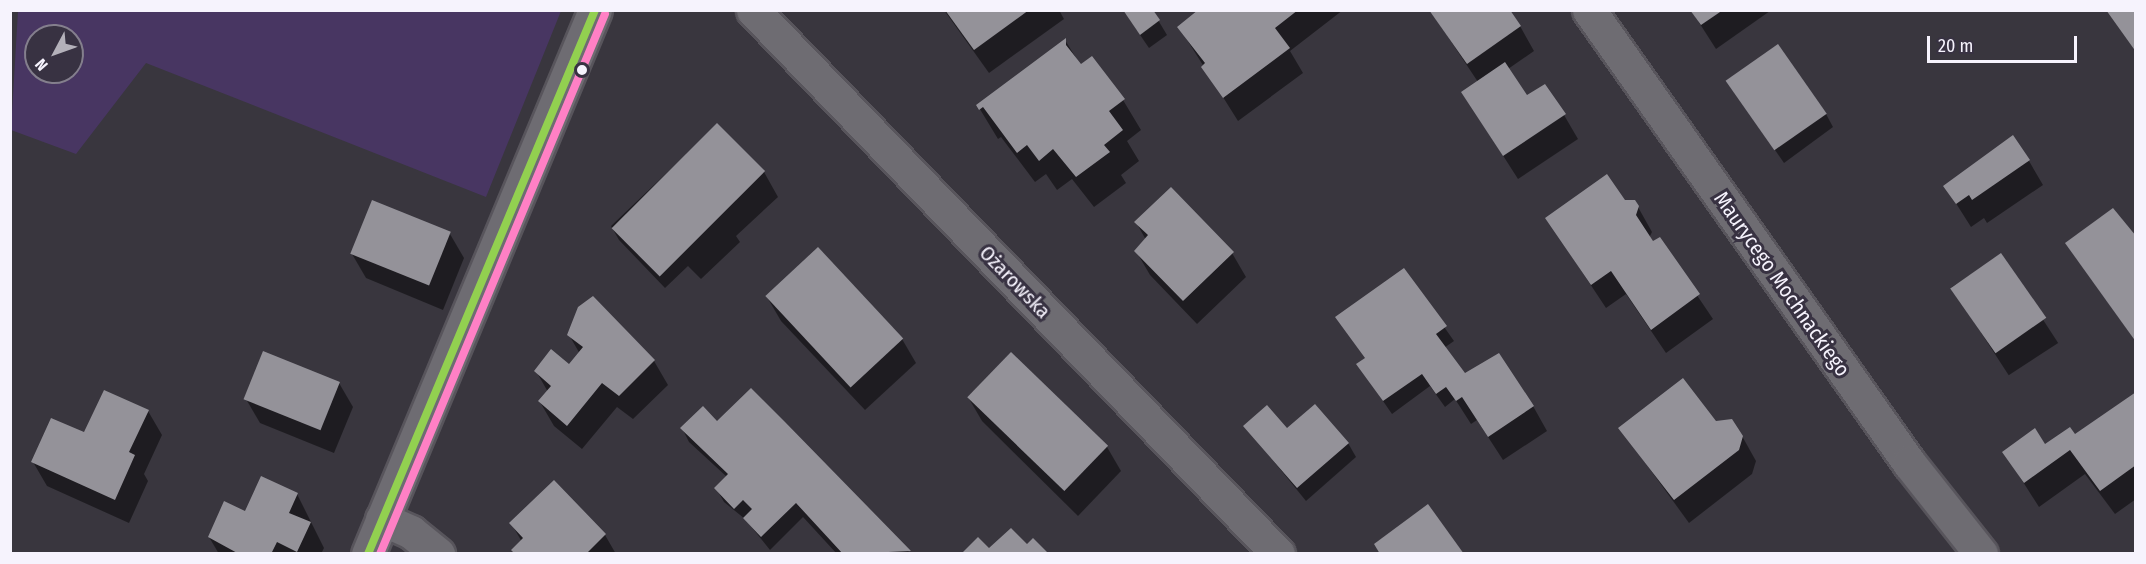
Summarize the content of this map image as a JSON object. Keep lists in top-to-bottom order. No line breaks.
{"streets":{"street":["Ożarowska","Maurycego Mochnackiego"]},"scale_bar":"20 m","north":"bottom left"}
